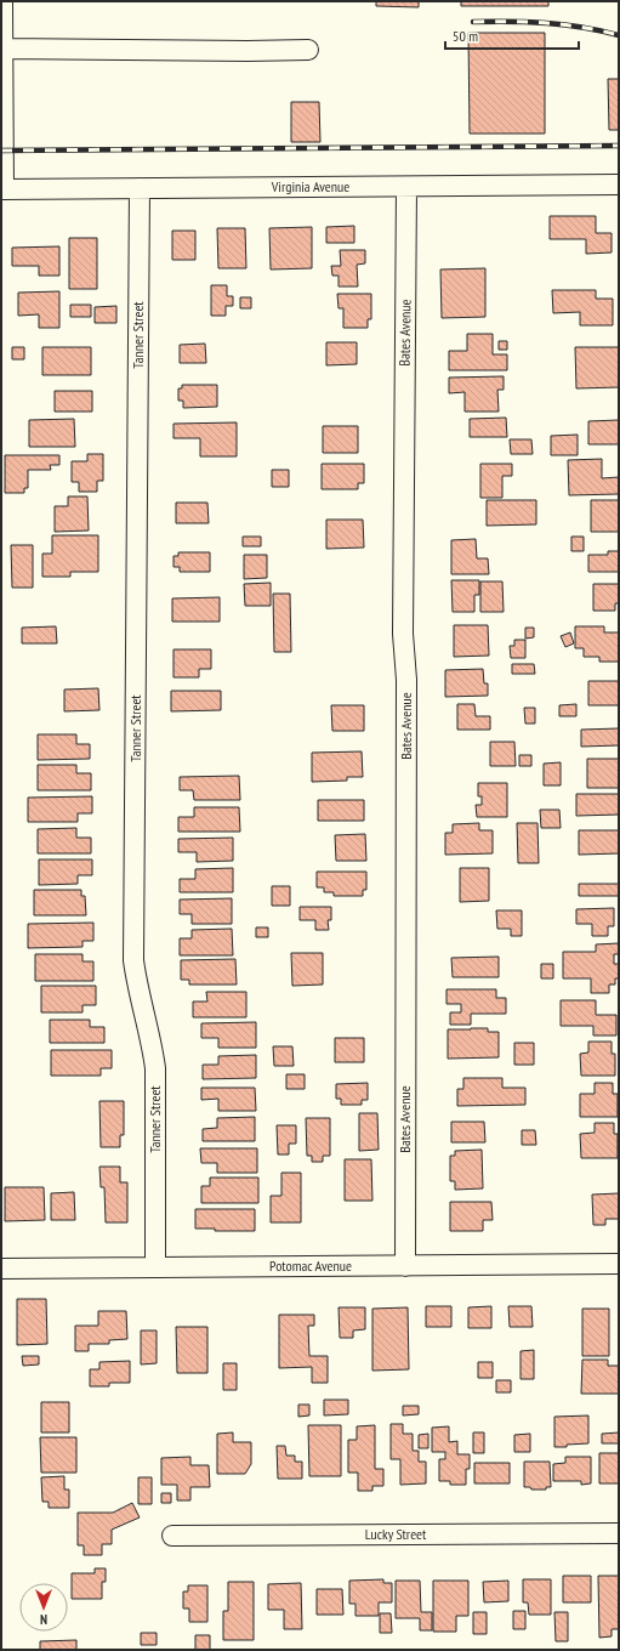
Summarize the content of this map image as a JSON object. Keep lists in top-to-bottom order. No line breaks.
{"streets":{"street":["Virginia Avenue","Bates Avenue","Tanner Street","Potomac Avenue","Lucky Street"]},"crossings":[["Virginia Avenue","Bates Avenue"],["Virginia Avenue","Tanner Street"],["Bates Avenue","Potomac Avenue"],["Tanner Street","Potomac Avenue"]],"scale_bar":"50 m","north":"bottom"}
